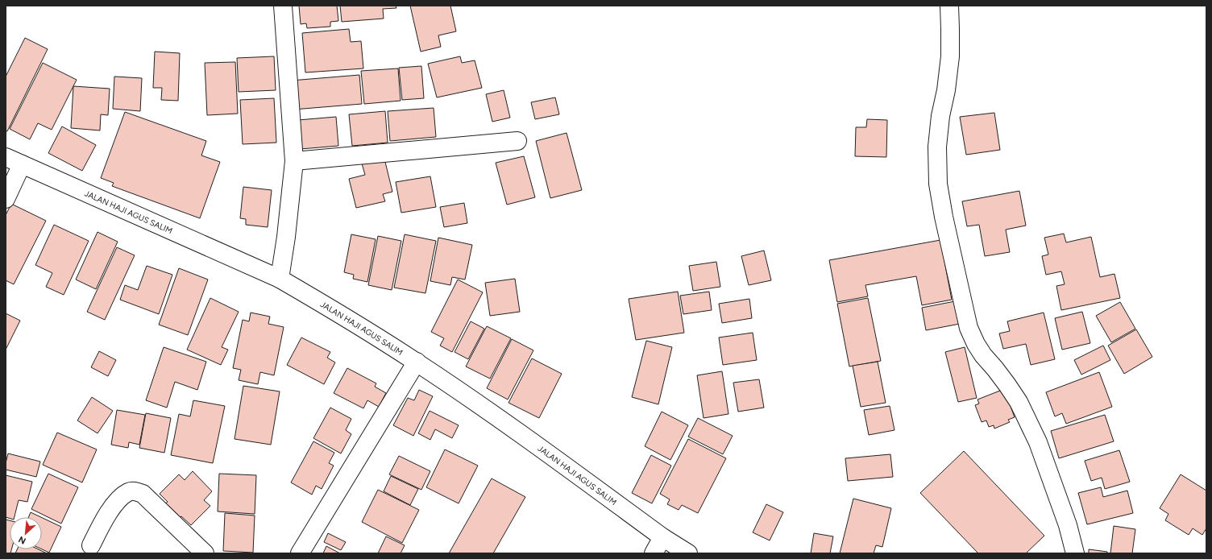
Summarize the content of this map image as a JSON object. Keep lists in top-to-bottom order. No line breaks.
{"streets":{"street":["JALAN HAJI AGUS SALIM"]},"north":"bottom left"}
